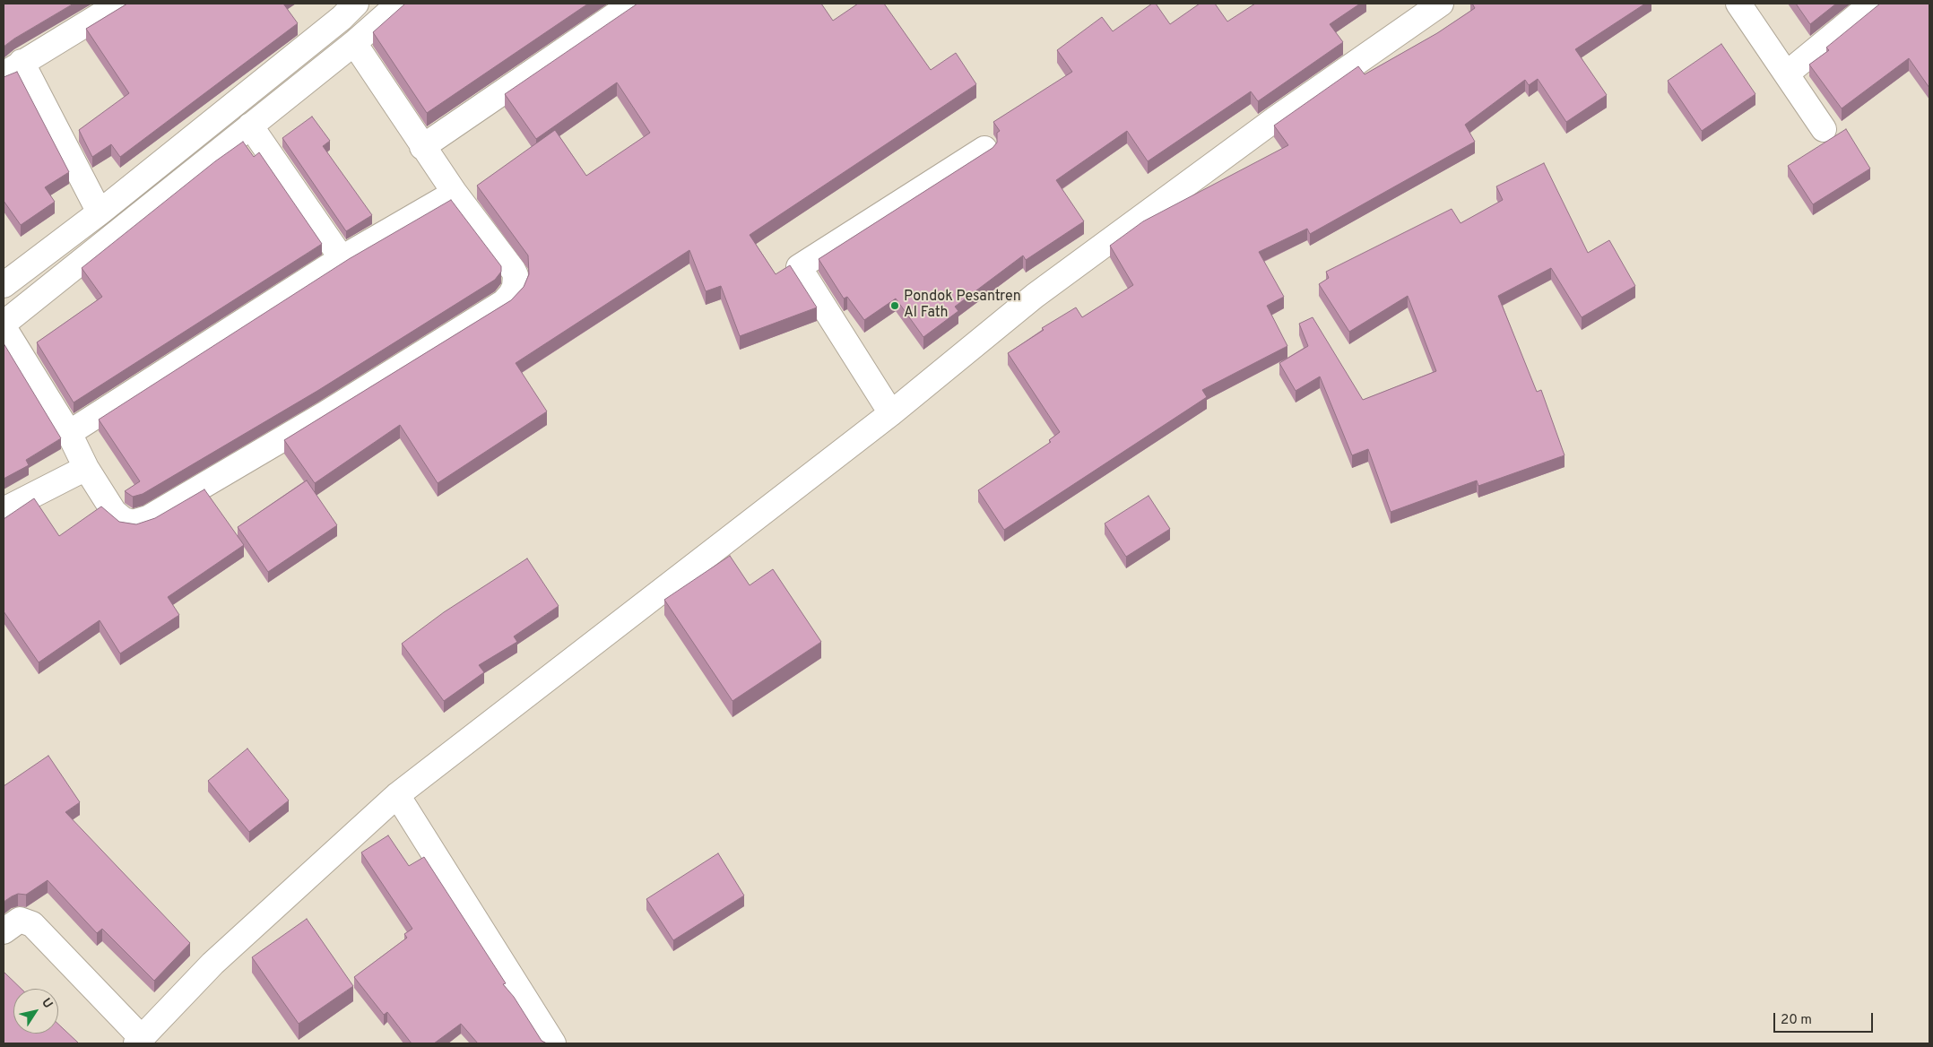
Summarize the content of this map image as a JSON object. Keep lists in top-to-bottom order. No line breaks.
{"places":["Pondok Pesantren Al Fath"],"scale_bar":"20 m","north":"top right"}
